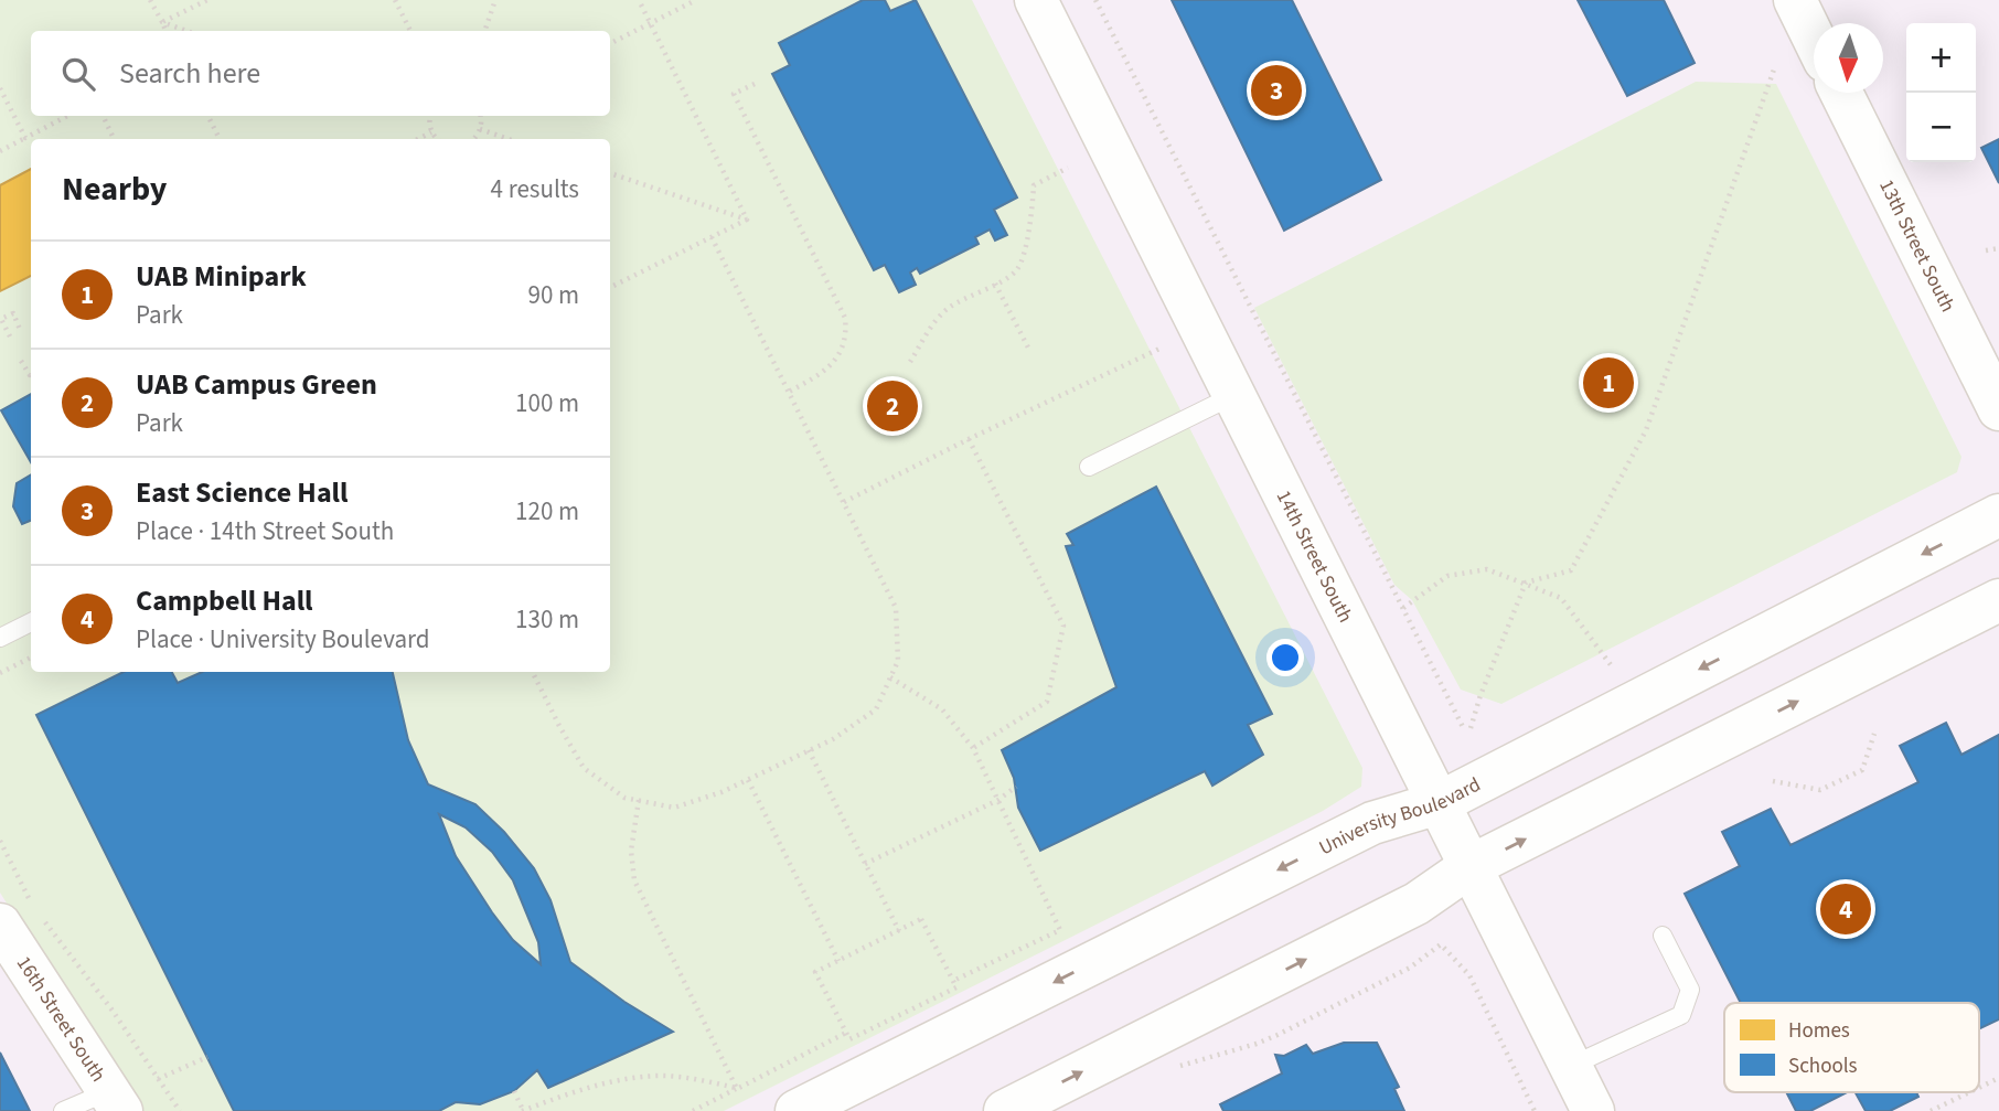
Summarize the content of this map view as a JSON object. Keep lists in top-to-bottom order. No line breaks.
{"streets":{"main road":["13th Street South","14th Street South","University Boulevard","16th Street South"]},"crossings":[["14th Street South","University Boulevard"]],"legend":["Homes","Schools"],"north":"bottom","page":{"map_buttons":["+","−"],"search":"Search here","pins":["3","1","2","4"],"heading":["Nearby","4 results"],"list":[{"mark":"1","name":"UAB Minipark","note":"Park","value":"90 m"},{"mark":"2","name":"UAB Campus Green","note":"Park","value":"100 m"},{"mark":"3","name":"East Science Hall","note":"Place · 14th Street South","value":"120 m"},{"mark":"4","name":"Campbell Hall","note":"Place · University Boulevard","value":"130 m"}]}}
